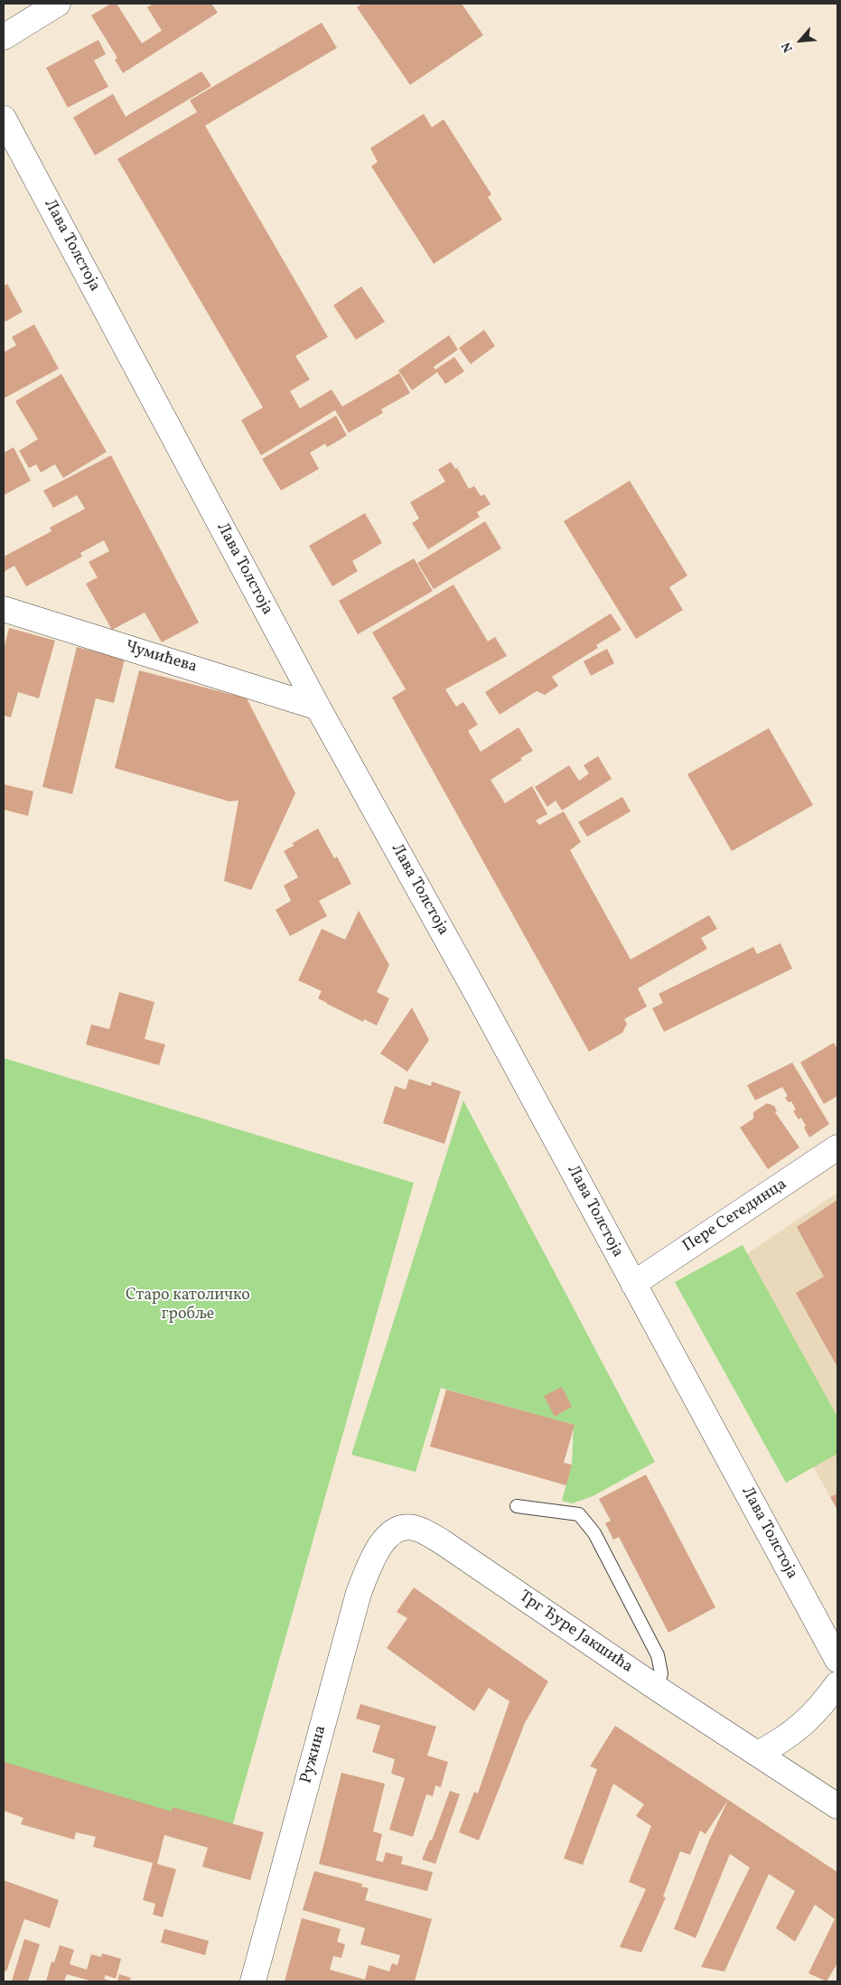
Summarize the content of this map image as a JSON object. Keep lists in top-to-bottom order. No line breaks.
{"streets":{"street":["Лава Толстоја","Чумићева","Пере Сегединца","Трг Ђуре Јакшића","Ружина"]},"crossings":[["Лава Толстоја","Чумићева"],["Лава Толстоја","Пере Сегединца"],["Трг Ђуре Јакшића","Ружина"]],"parks":["Старо католичко гробље"],"north":"bottom left"}
